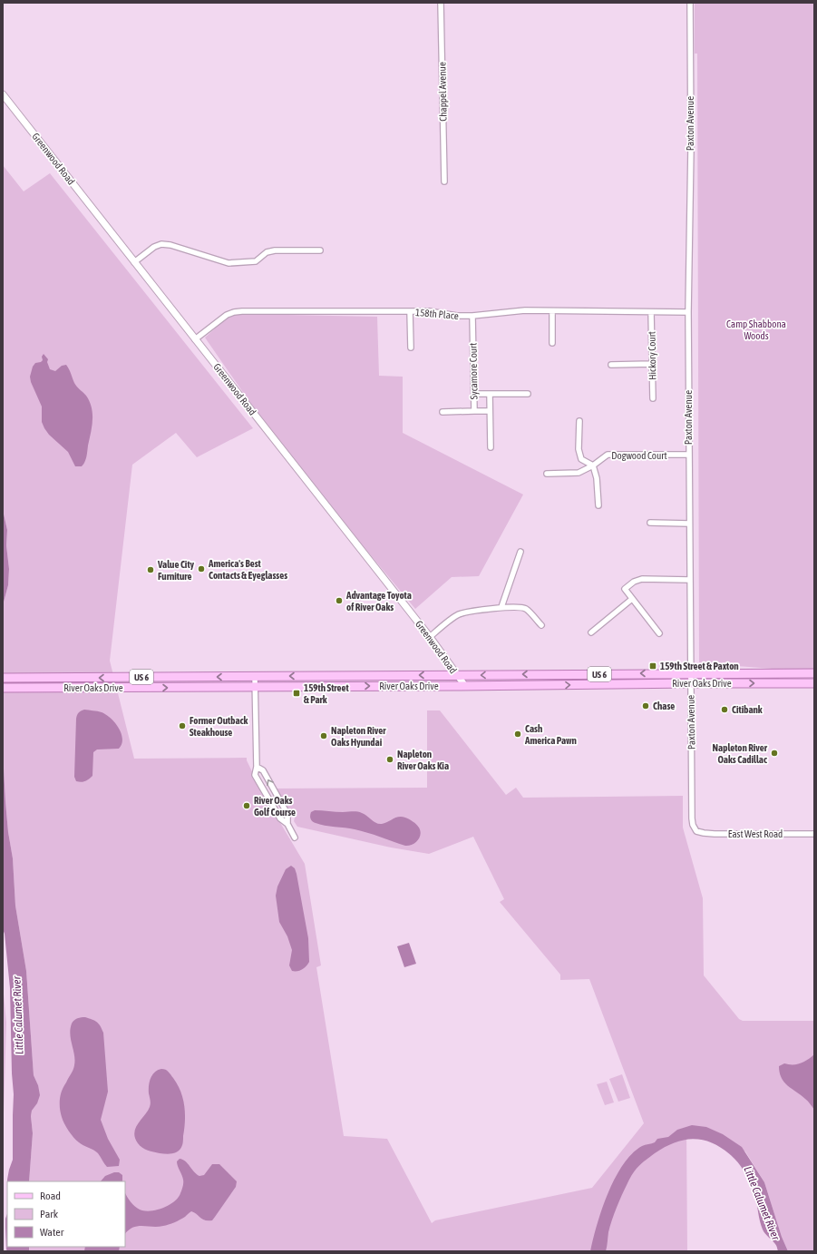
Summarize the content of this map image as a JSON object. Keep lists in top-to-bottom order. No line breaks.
{"streets":{"main road":["US 6","River Oaks Drive"],"street":["Chappel Avenue","Paxton Avenue","Greenwood Road","158th Place","Hickory Court","Sycamore Court","Dogwood Court","East West Road"]},"crossings":[["Paxton Avenue","158th Place"],["Paxton Avenue","Dogwood Court"],["Paxton Avenue","River Oaks Drive"],["Paxton Avenue","East West Road"],["Greenwood Road","158th Place"],["Greenwood Road","River Oaks Drive"],["158th Place","Hickory Court"],["158th Place","Sycamore Court"]],"water":["Little Calumet River"],"parks":["Camp Shabbona Woods"],"places":{"other":["America's Best Contacts & Eyeglasses","Value City Furniture","Advantage Toyota of River Oaks","Chase","Citibank","Former Outback Steakhouse","Cash America Pawn","Napleton River Oaks Hyundai","Napleton River Oaks Cadillac","Napleton River Oaks Kia","River Oaks Golf Course"],"transit":["159th Street & Paxton","159th Street & Park"]},"legend":["Road","Park","Water"]}
